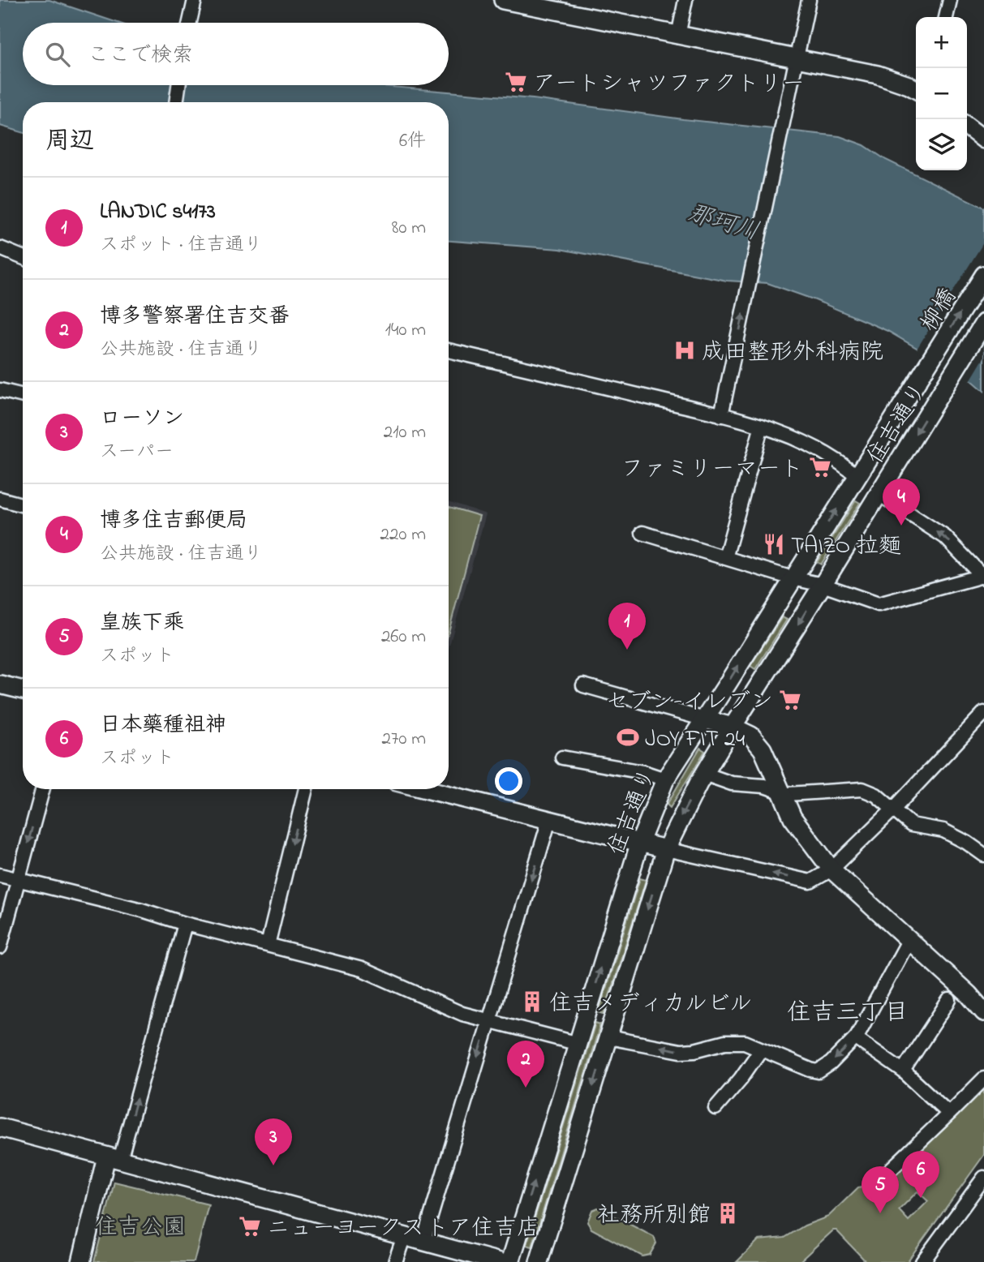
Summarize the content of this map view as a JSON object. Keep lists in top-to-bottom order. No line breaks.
{"streets":{"street":["柳橋","住吉通り"]},"crossings":[["柳橋","住吉通り"]],"districts":["住吉三丁目"],"water":["那珂川"],"parks":["住吉公園"],"places":{"supermarket":["アートシャツファクトリー","ファミリーマート","セブン-イレブン","ニューヨークストア住吉店"],"hospital":["成田整形外科病院"],"restaurant":["TAIZO 拉麵"],"sports":["JOY FIT 24"],"building":["住吉メディカルビル","社務所別館"]},"page":{"map_buttons":["+","−"],"search":"ここで検索","heading":["周辺","6件"],"list":[{"mark":"1","name":"LANDIC s4173","note":"スポット · 住吉通り","value":"80 m"},{"mark":"2","name":"博多警察署住吉交番","note":"公共施設 · 住吉通り","value":"140 m"},{"mark":"3","name":"ローソン","note":"スーパー","value":"210 m"},{"mark":"4","name":"博多住吉郵便局","note":"公共施設 · 住吉通り","value":"220 m"},{"mark":"5","name":"皇族下乘","note":"スポット","value":"260 m"},{"mark":"6","name":"日本藥種祖神","note":"スポット","value":"270 m"}],"pins":["4","1","2","3","6","5"]}}
